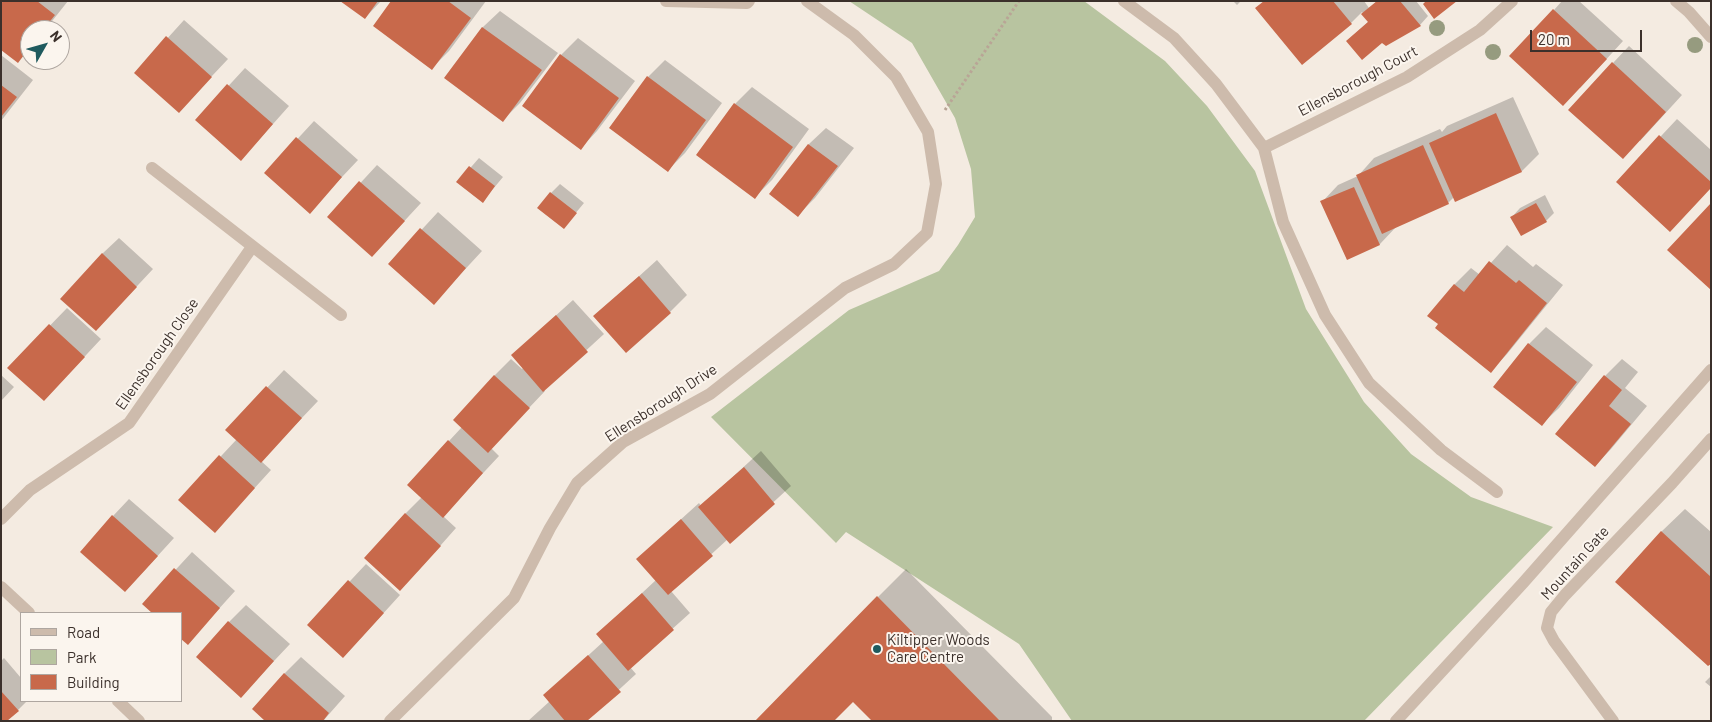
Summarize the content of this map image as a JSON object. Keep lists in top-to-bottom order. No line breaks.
{"streets":{"street":["Ellensborough Court","Ellensborough Close","Ellensborough Drive","Mountain Gate"]},"places":["Kiltipper Woods Care Centre"],"legend":["Road","Park","Building"],"scale_bar":"20 m","north":"top right"}
